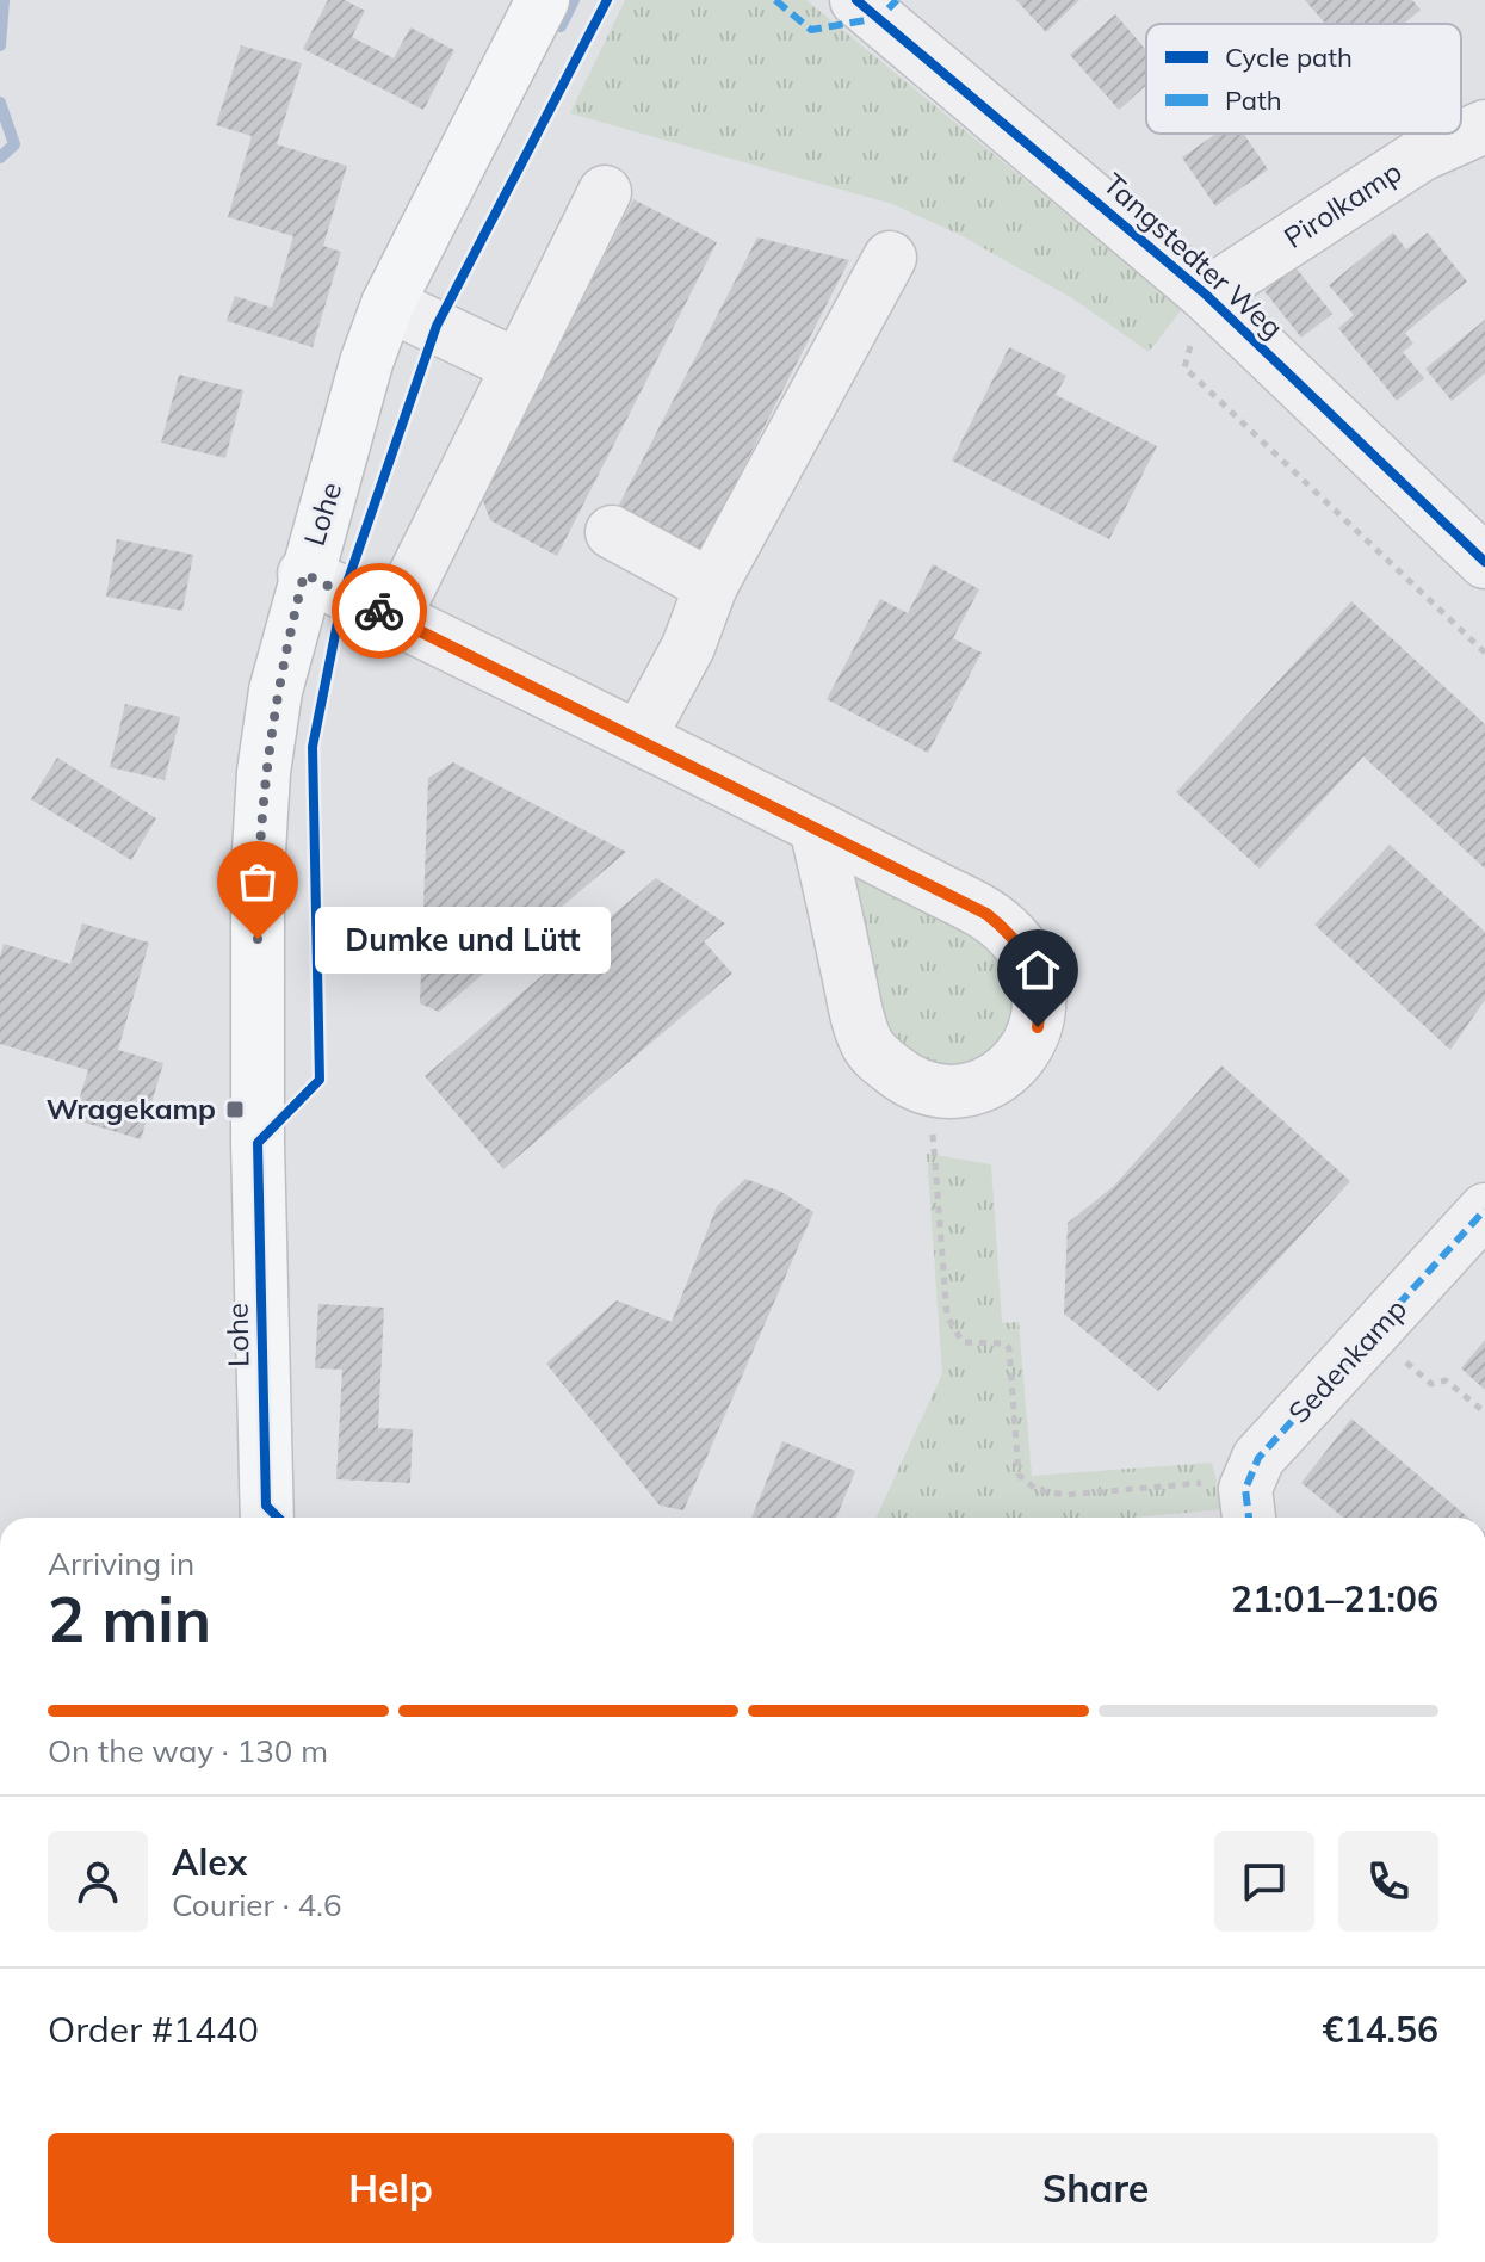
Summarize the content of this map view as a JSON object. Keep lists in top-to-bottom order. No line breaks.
{"streets":{"main road":["Lohe"],"street":["Pirolkamp","Tangstedter Weg","Sedenkamp"]},"crossings":[["Pirolkamp","Tangstedter Weg"]],"places":{"other":["Dumke und Lütt"],"transit":["Wragekamp"]},"legend":["Cycle path","Path"],"page":{"bubble":"Dumke und Lütt","heading":["2 min","Arriving in","21:01–21:06"],"panel":["Alex","Courier · 4.6","Order #1440","€14.56"],"bar":"On the way · 130 m","buttons":["Help","Share"]}}
